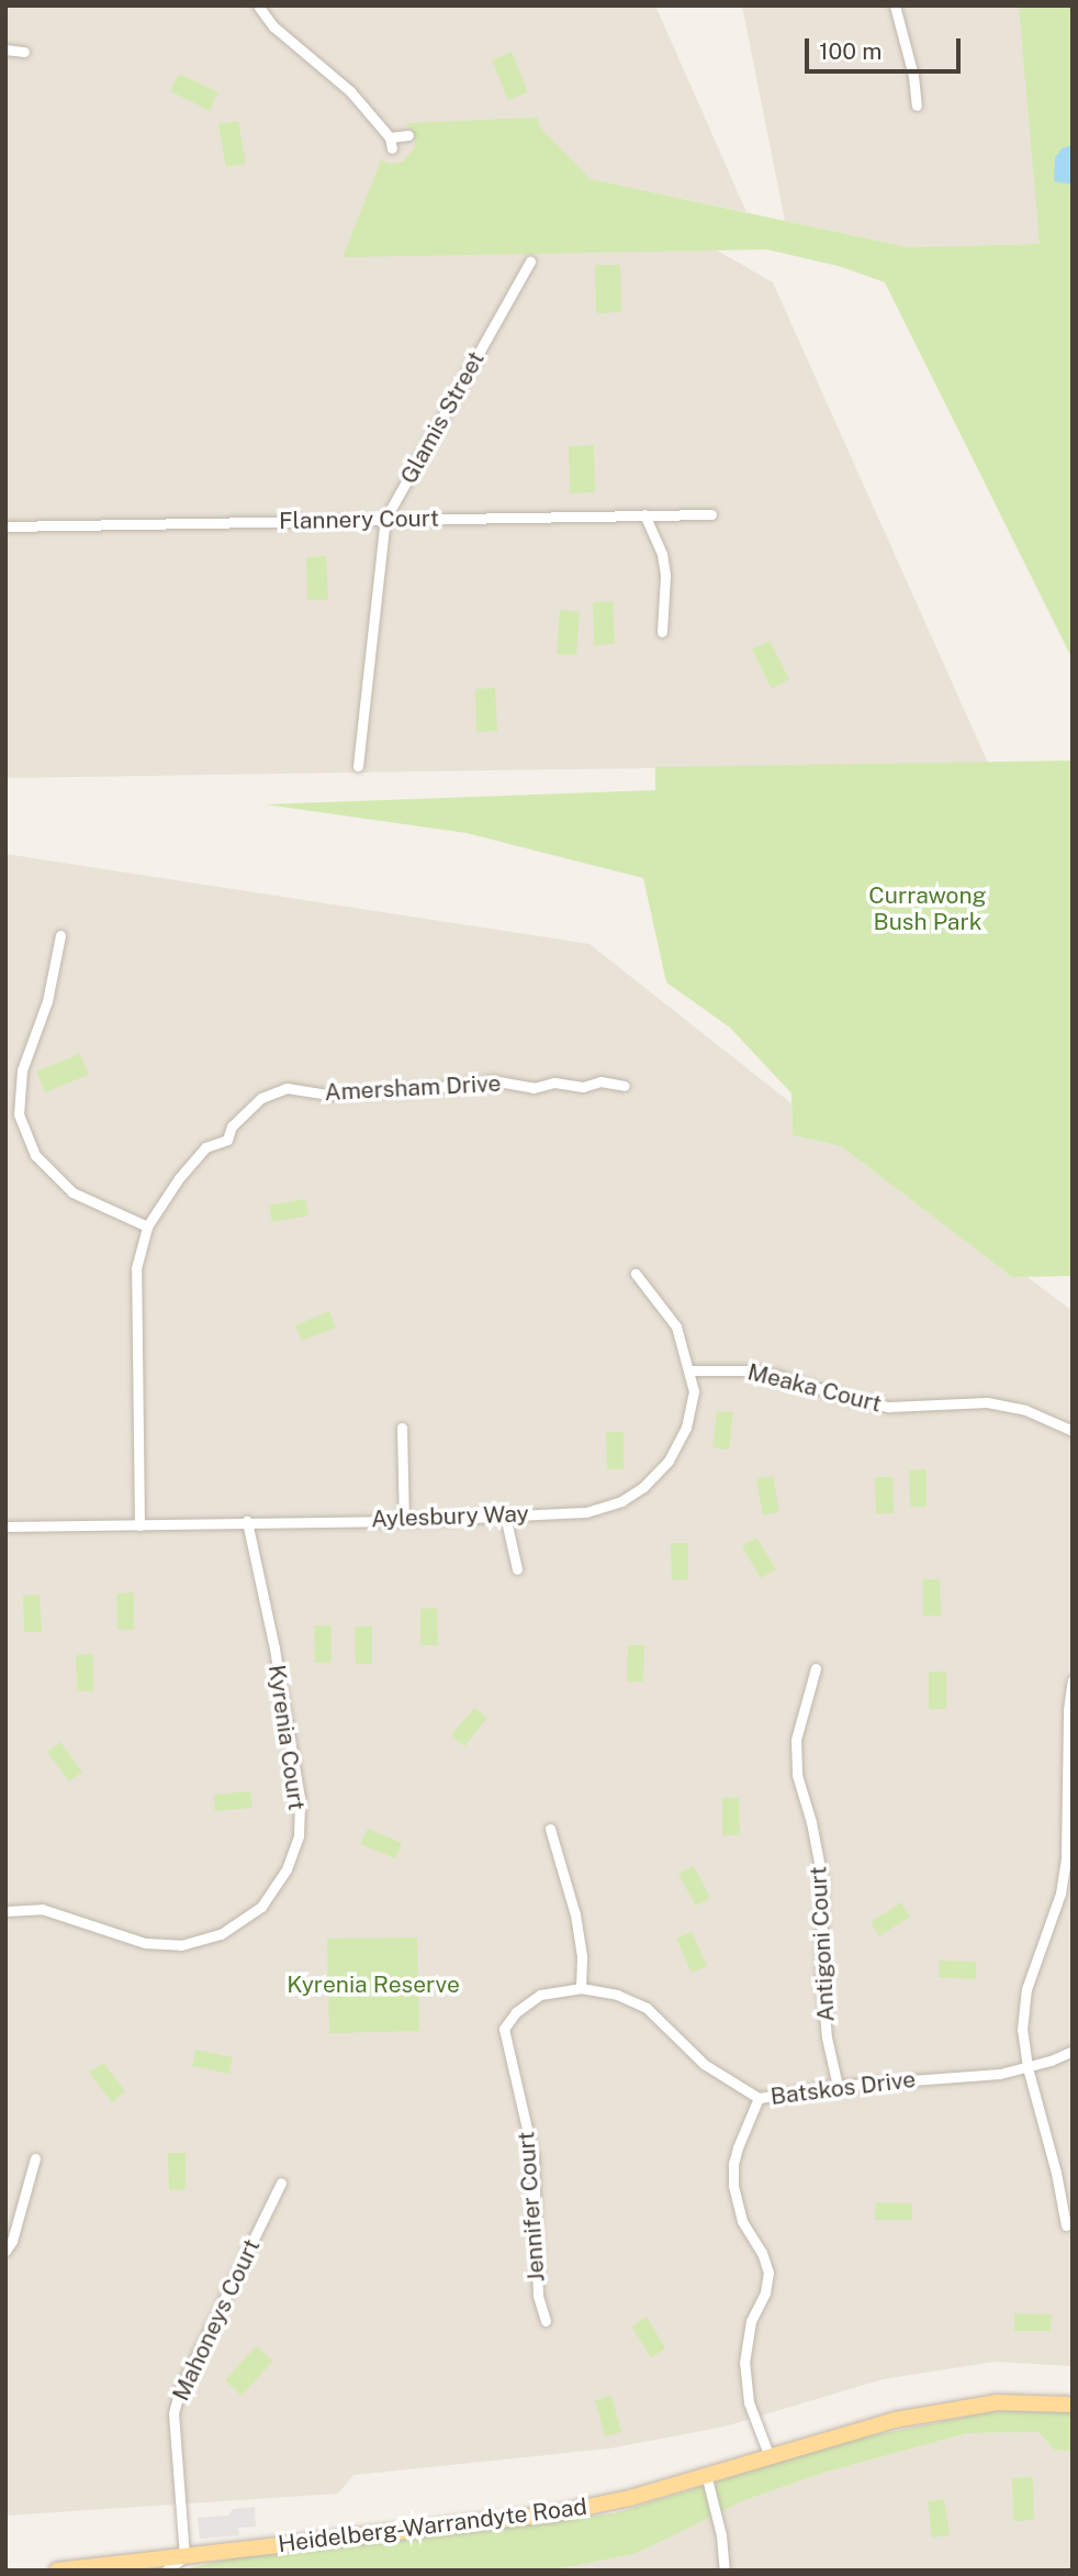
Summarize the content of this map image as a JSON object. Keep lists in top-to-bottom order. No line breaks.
{"streets":{"main road":["Heidelberg-Warrandyte Road"],"street":["Glamis Street","Flannery Court","Amersham Drive","Meaka Court","Aylesbury Way","Kyrenia Court","Antigoni Court","Batskos Drive","Jennifer Court","Mahoneys Court"]},"crossings":[["Glamis Street","Flannery Court"],["Amersham Drive","Aylesbury Way"],["Meaka Court","Aylesbury Way"],["Aylesbury Way","Kyrenia Court"],["Antigoni Court","Batskos Drive"],["Batskos Drive","Jennifer Court"],["Batskos Drive","Heidelberg-Warrandyte Road"],["Mahoneys Court","Heidelberg-Warrandyte Road"]],"parks":["Currawong Bush Park","Kyrenia Reserve"],"scale_bar":"100 m"}
